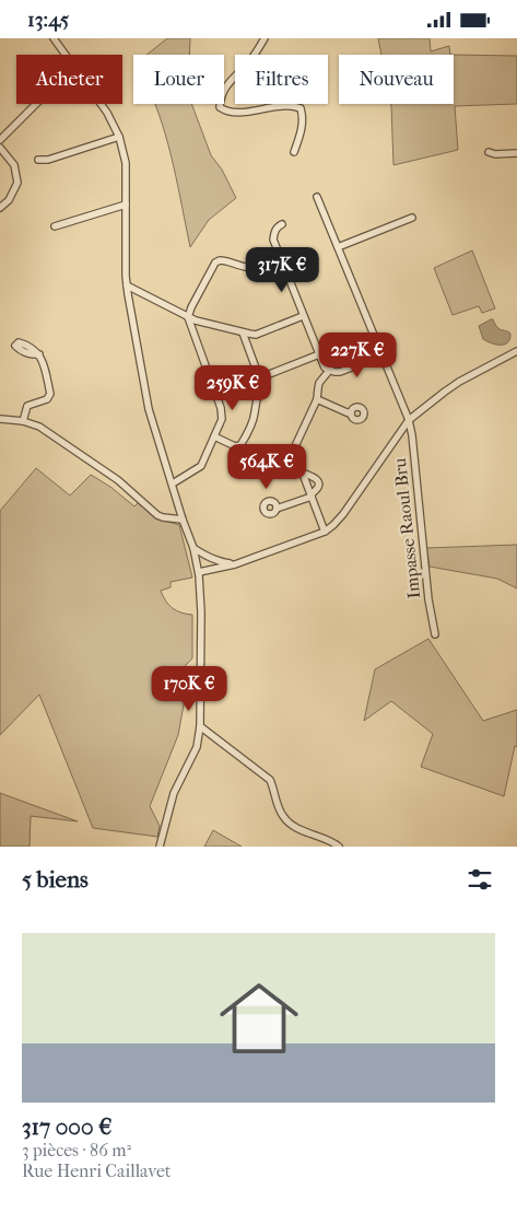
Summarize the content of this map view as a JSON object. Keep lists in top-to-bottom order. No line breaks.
{"streets":{"street":["Impasse Raoul Bru"]},"page":{"status":"13:45","chip":["Acheter","Louer","Filtres","Nouveau"],"price":["317K €","227K €","259K €","564K €","170K €"],"heading":"5 biens","list":[{"name":"317 000 €","note":"3 pièces · 86 m² · Rue Henri Caillavet"}]}}
